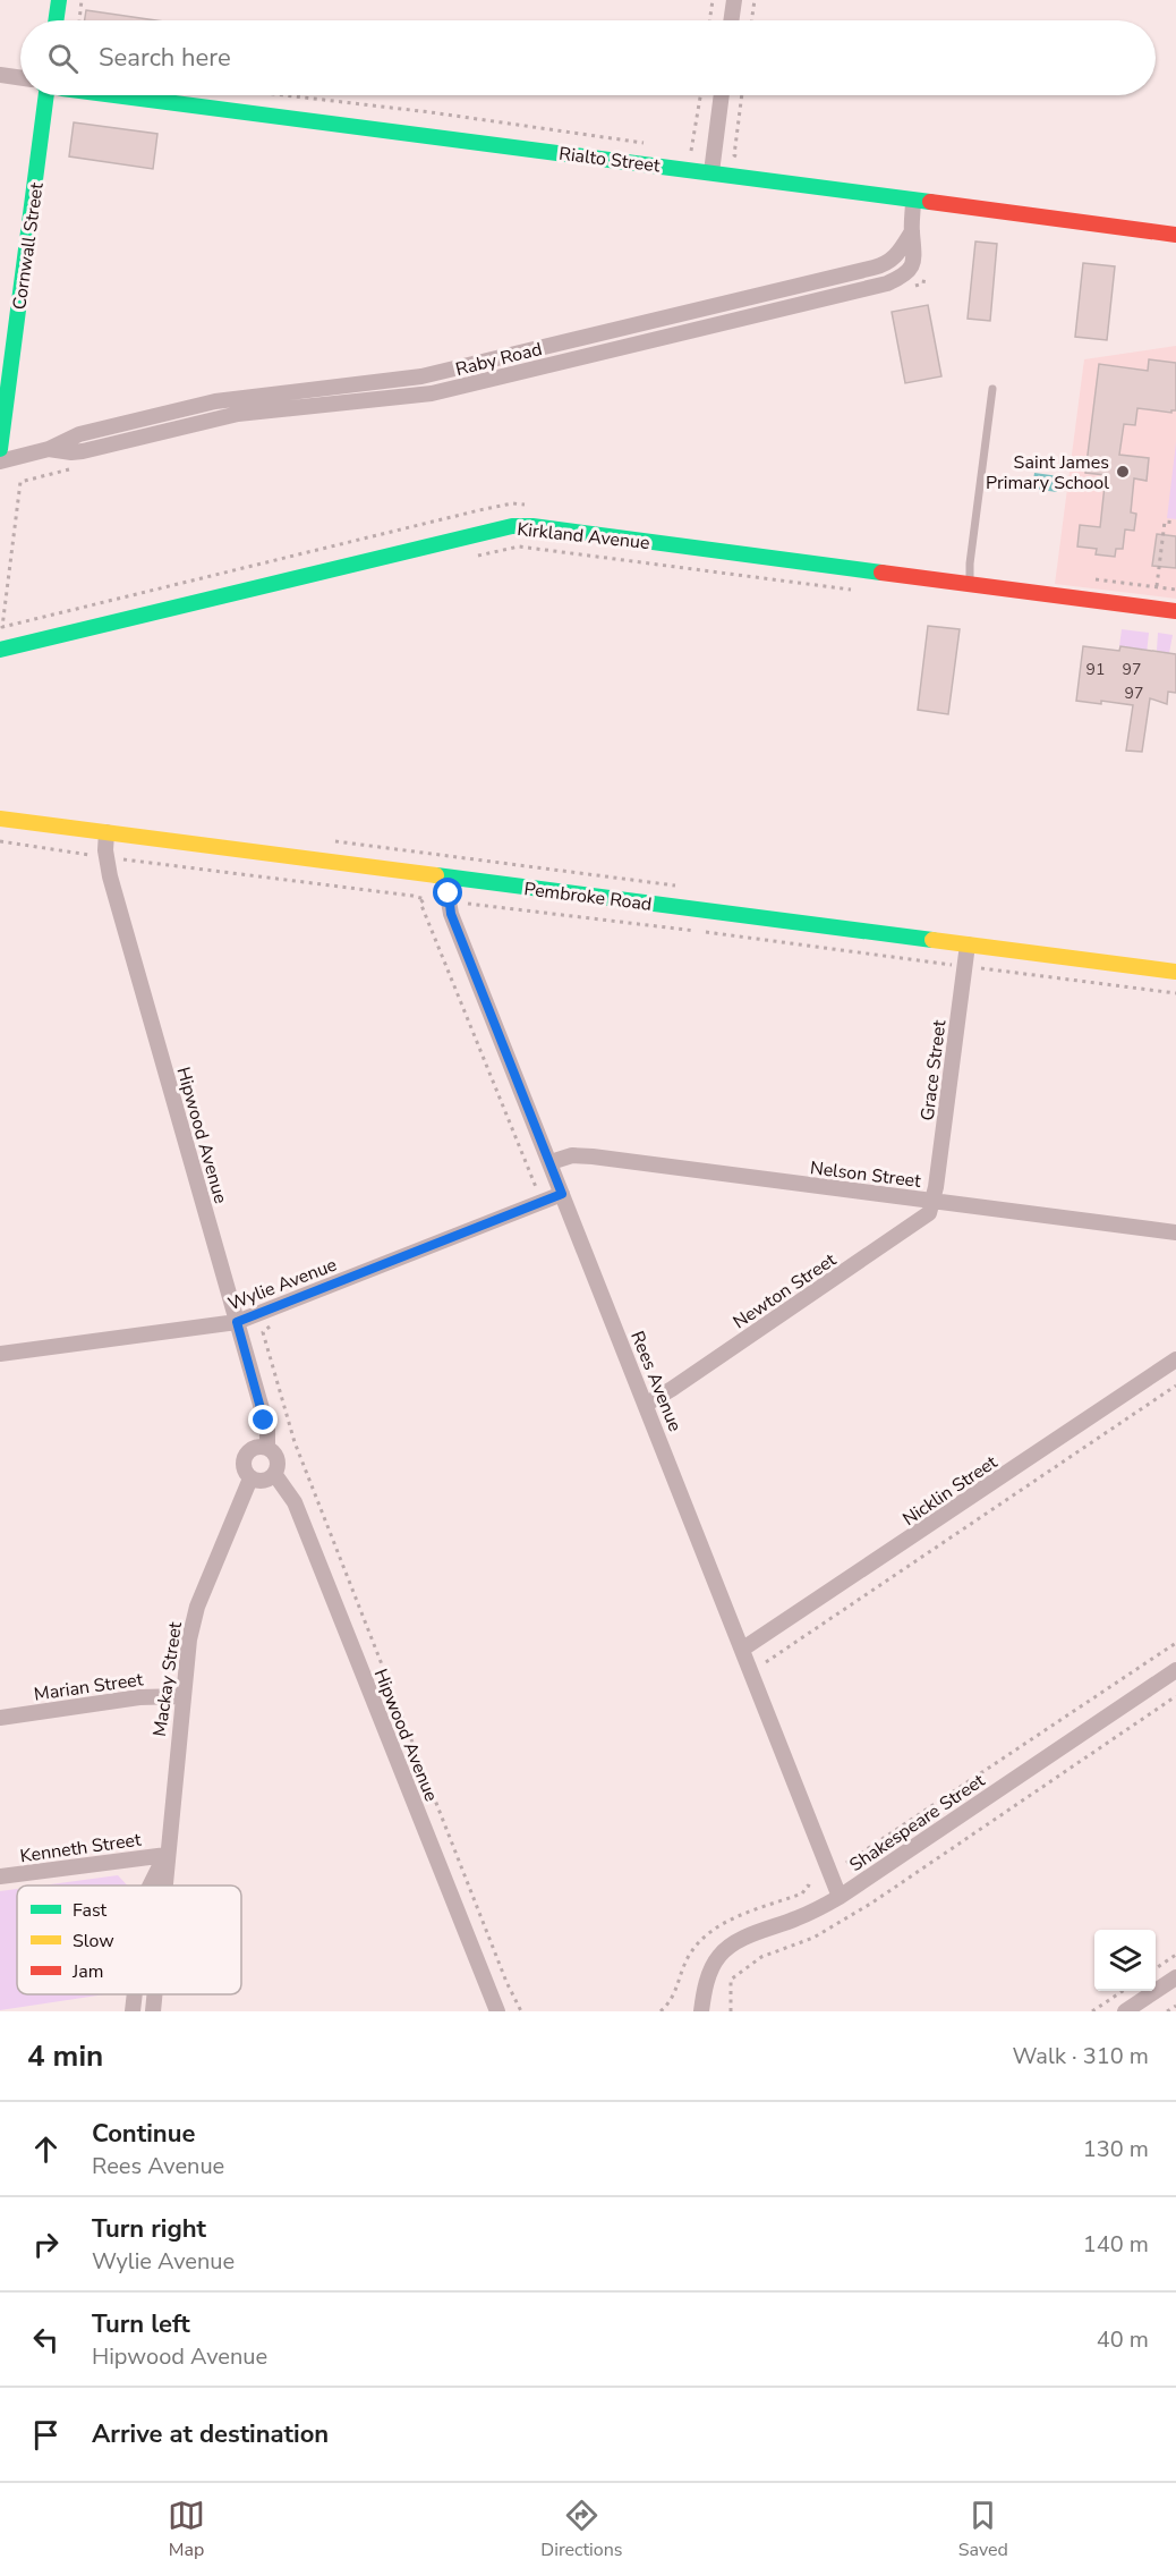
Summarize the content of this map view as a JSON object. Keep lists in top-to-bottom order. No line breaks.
{"streets":{"street":["Rialto Street","Cornwall Street","Raby Road","Kirkland Avenue","Pembroke Road","Grace Street","Hipwood Avenue","Nelson Street","Wylie Avenue","Newton Street","Rees Avenue","Nicklin Street","Mackay Street","Marian Street","Shakespeare Street","Kenneth Street"]},"crossings":[["Rialto Street","Raby Road"],["Pembroke Road","Grace Street"],["Pembroke Road","Hipwood Avenue"],["Pembroke Road","Rees Avenue"],["Grace Street","Nelson Street"],["Grace Street","Newton Street"],["Hipwood Avenue","Wylie Avenue"],["Hipwood Avenue","Mackay Street"],["Nelson Street","Newton Street"],["Nelson Street","Rees Avenue"],["Wylie Avenue","Rees Avenue"],["Newton Street","Rees Avenue"],["Rees Avenue","Nicklin Street"],["Rees Avenue","Shakespeare Street"],["Mackay Street","Marian Street"],["Mackay Street","Kenneth Street"]],"places":["Saint James Primary School"],"house_numbers":["91","97","97"],"legend":["Fast","Slow","Jam"],"page":{"search":"Search here","heading":["4 min","Walk · 310 m"],"list":[["Continue","Rees Avenue","130 m"],["Turn right","Wylie Avenue","140 m"],["Turn left","Hipwood Avenue","40 m"],"Arrive at destination"],"nav":["Map","Directions","Saved"]}}
